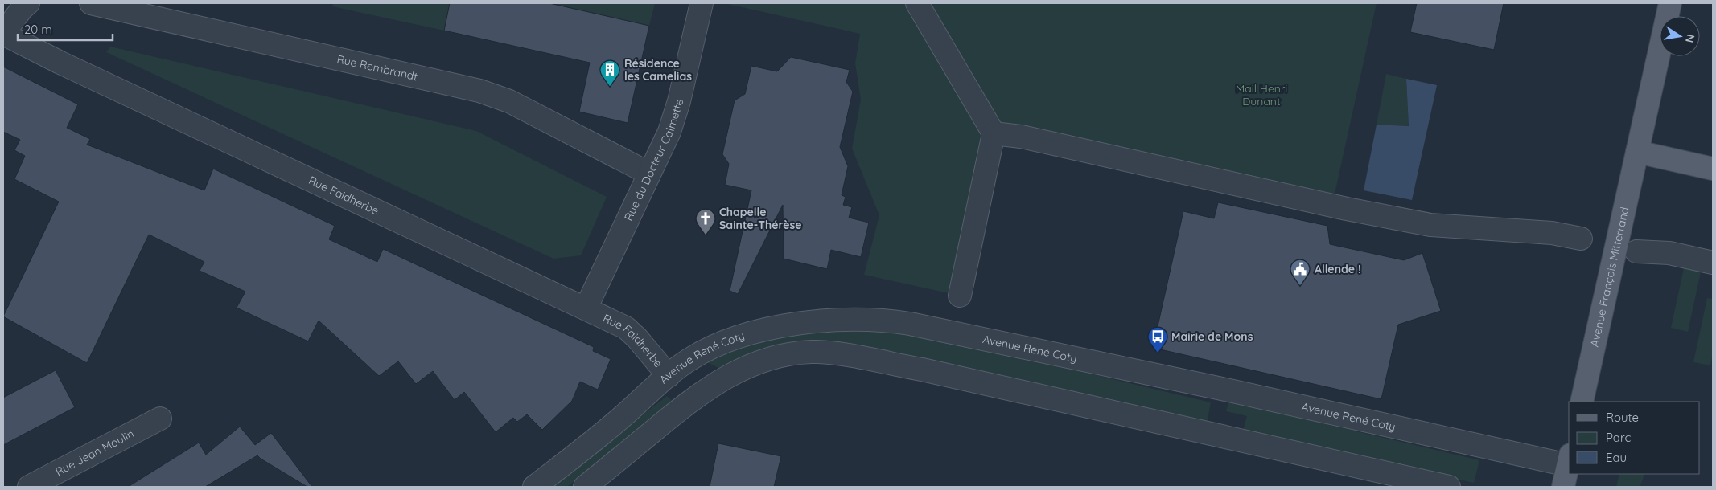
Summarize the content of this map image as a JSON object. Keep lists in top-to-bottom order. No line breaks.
{"streets":{"main road":["Avenue François Mitterrand"],"street":["Rue Rembrandt","Rue du Docteur Calmette","Rue Faidherbe","Avenue René Coty","Rue Jean Moulin"]},"crossings":[["Rue Rembrandt","Rue du Docteur Calmette"],["Rue du Docteur Calmette","Rue Faidherbe"],["Rue Faidherbe","Avenue René Coty"]],"parks":["Mail Henri Dunant"],"places":{"building":["Résidence les Camelias"],"church":["Chapelle Sainte-Thérèse"],"public building":["Allende !"],"bus stop":["Mairie de Mons"]},"legend":["Route","Parc","Eau"],"scale_bar":"20 m","north":"right"}
